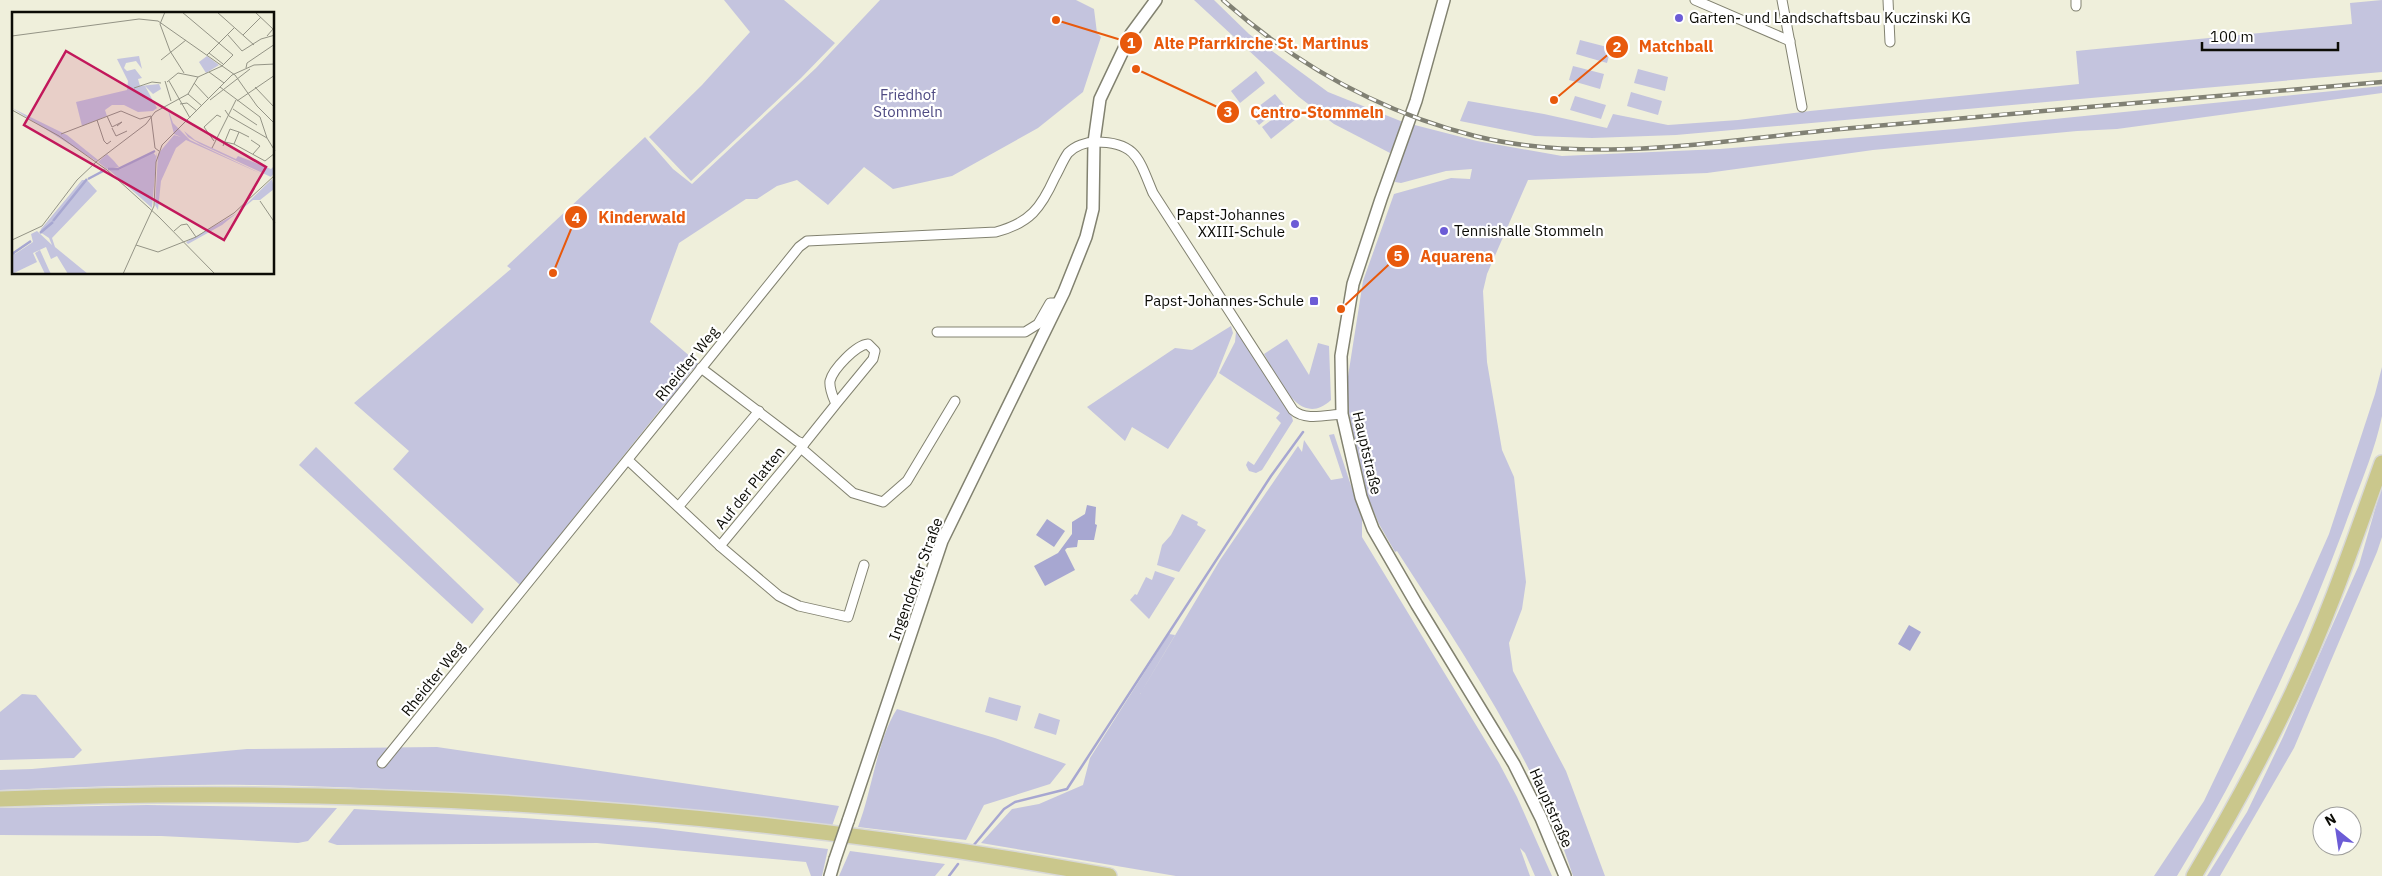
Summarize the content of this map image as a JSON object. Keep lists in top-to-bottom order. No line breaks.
{"streets":{"street":["Rheidter Weg","Hauptstraße","Auf der Platten","Ingendorfer Straße"]},"crossings":[["Rheidter Weg","Auf der Platten"],["Rheidter Weg","Ingendorfer Straße"]],"parks":["Friedhof Stommeln"],"places":{"other":["Garten- und Landschaftsbau Kuczinski KG","Alte Pfarrkirche St. Martinus","Centro-Stommeln","Matchball","Papst-Johannes XXIII-Schule","Tennishalle Stommeln","Kinderwald","Aquarena"],"transit":["Papst-Johannes-Schule"]},"scale_bar":"100 m","north":"top left"}
